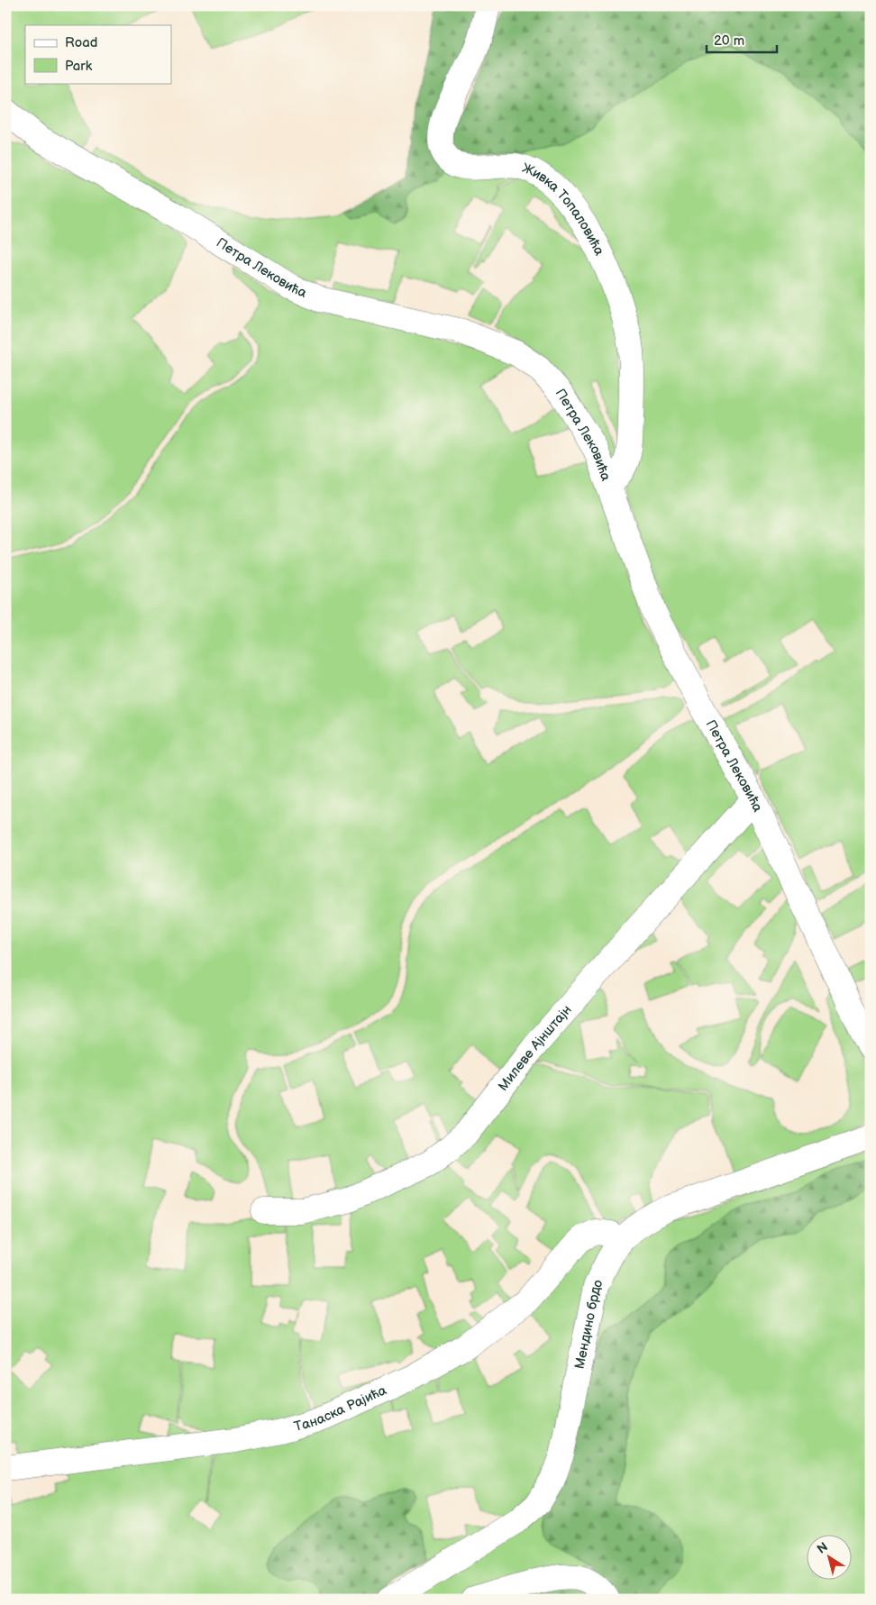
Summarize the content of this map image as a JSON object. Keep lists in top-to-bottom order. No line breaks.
{"streets":{"street":["Живка Топаловића","Петра Лековића","Милеве Ајнштајн","Мендино брдо","Танаска Рајића"]},"crossings":[["Живка Топаловића","Петра Лековића"],["Петра Лековића","Милеве Ајнштајн"],["Мендино брдо","Танаска Рајића"]],"legend":["Road","Park"],"scale_bar":"20 m","north":"top left"}
